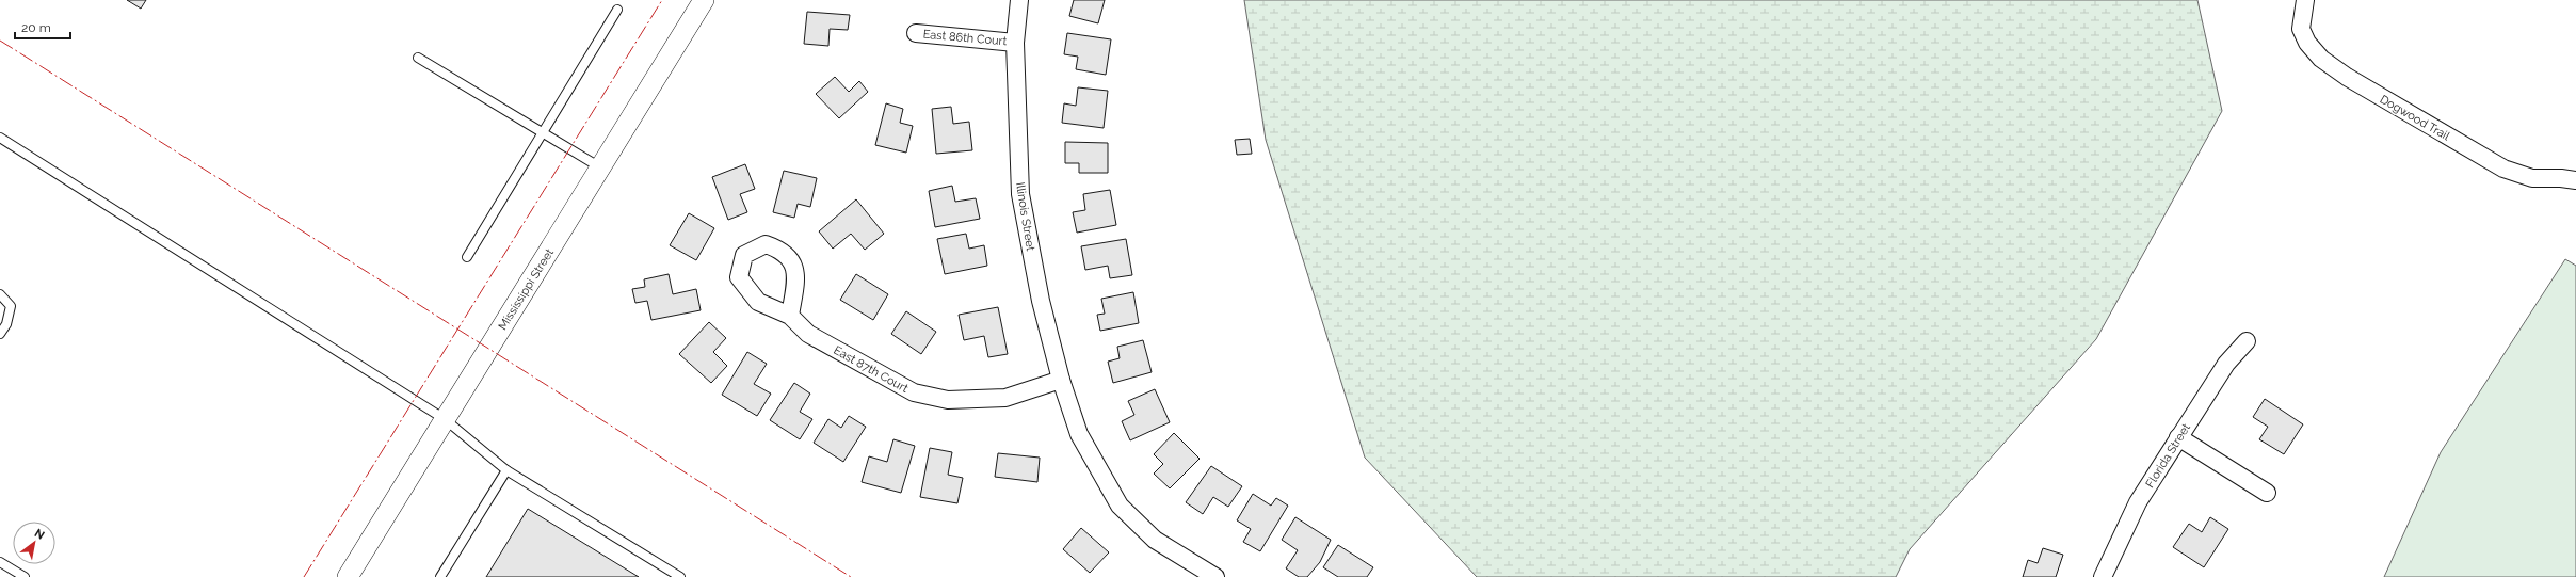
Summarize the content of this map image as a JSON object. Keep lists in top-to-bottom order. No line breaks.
{"streets":{"street":["East 86th Court","Dogwood Trail","Illinois Street","Mississippi Street","East 87th Court","Florida Street"]},"crossings":[["East 86th Court","Illinois Street"],["Illinois Street","East 87th Court"]],"scale_bar":"20 m","north":"top right"}
